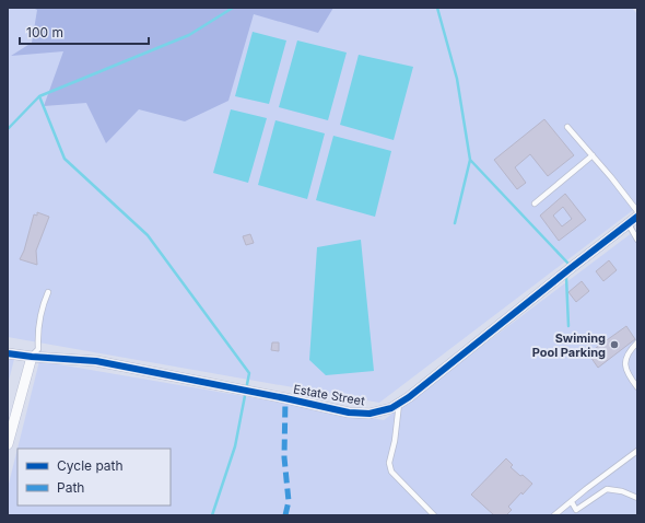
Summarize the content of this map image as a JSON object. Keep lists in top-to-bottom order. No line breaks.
{"streets":{"street":["Estate Street"]},"places":["Swiming Pool Parking"],"legend":["Cycle path","Path"],"scale_bar":"100 m"}
